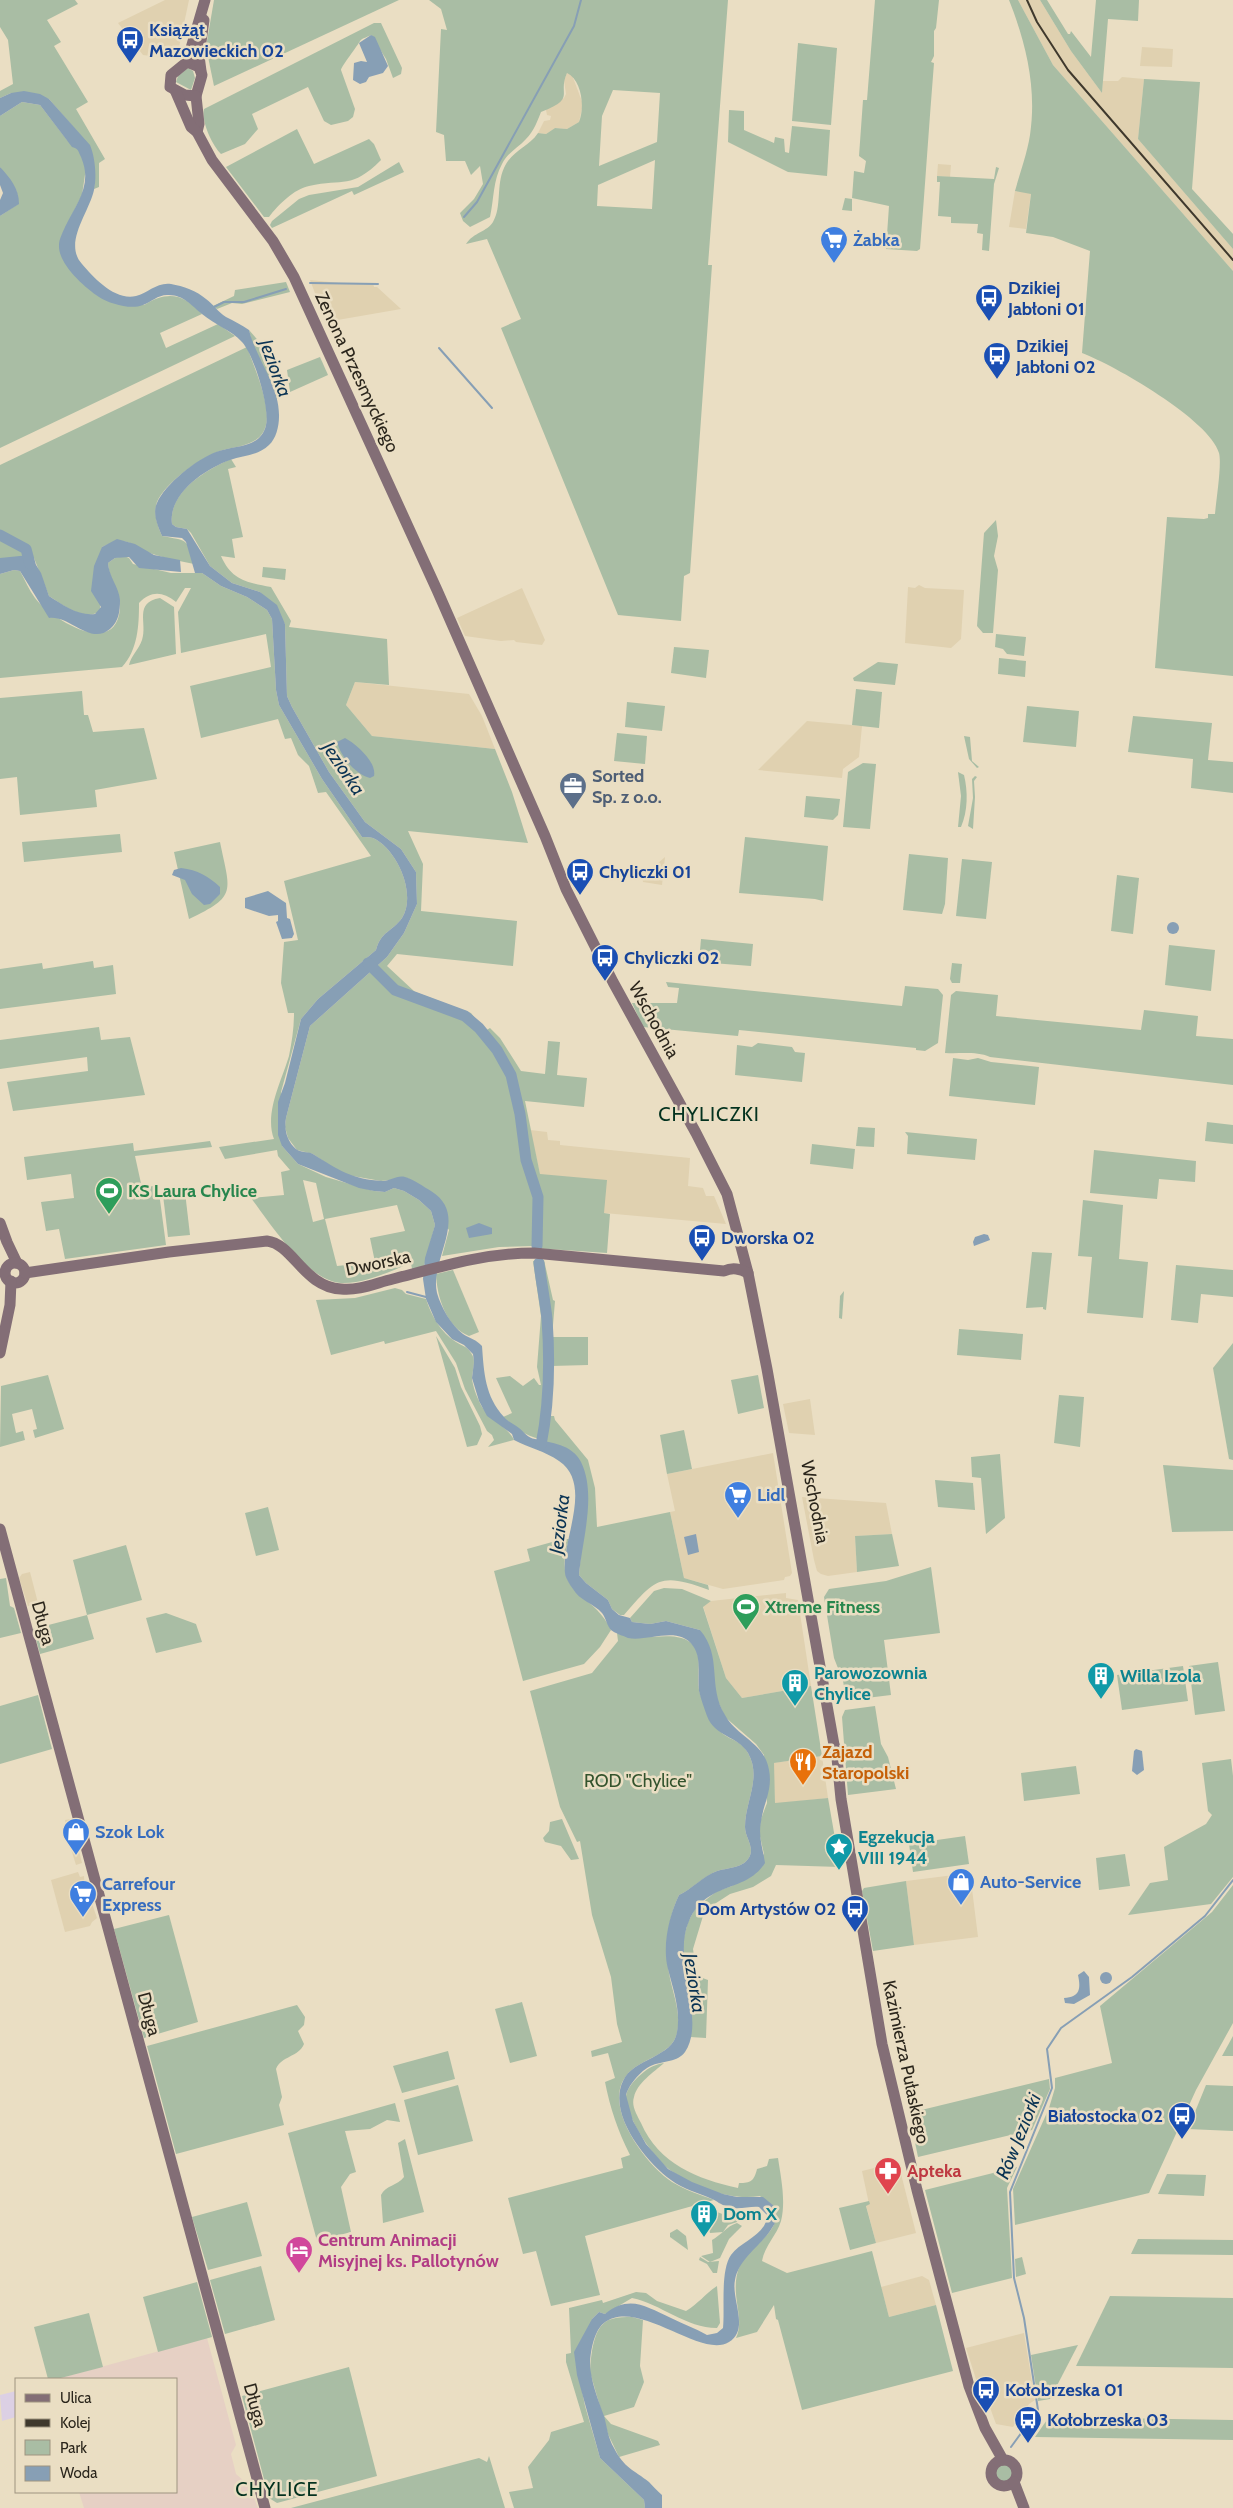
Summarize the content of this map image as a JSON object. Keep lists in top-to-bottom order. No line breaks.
{"streets":{"main road":["Zenona Przesmyckiego","Wschodnia","Dworska","Długa","Kazimierza Pułaskiego"]},"crossings":[["Zenona Przesmyckiego","Wschodnia"],["Wschodnia","Dworska"],["Wschodnia","Kazimierza Pułaskiego"]],"districts":["CHYLICZKI","CHYLICE"],"water":["Jeziorka","Rów Jeziorki"],"parks":["ROD \"Chylice\""],"places":{"bus stop":["Książąt Mazowieckich 02","Dzikiej Jabłoni 01","Dzikiej Jabłoni 02","Chyliczki 01","Chyliczki 02","Dworska 02","Dom Artystów 02","Białostocka 02","Kołobrzeska 01","Kołobrzeska 03"],"supermarket":["Żabka","Lidl","Carrefour Express"],"office":["Sorted Sp. z o.o."],"sports":["KS Laura Chylice","Xtreme Fitness"],"building":["Willa Izola","Parowozownia Chylice","Dom X"],"restaurant":["Zajazd Staropolski"],"shop":["Szok Lok","Auto-Service"],"place":["Egzekucja VIII 1944"],"pharmacy":["Apteka"],"hotel":["Centrum Animacji Misyjnej ks. Pallotynów"]},"legend":["Ulica","Kolej","Park","Woda"]}
